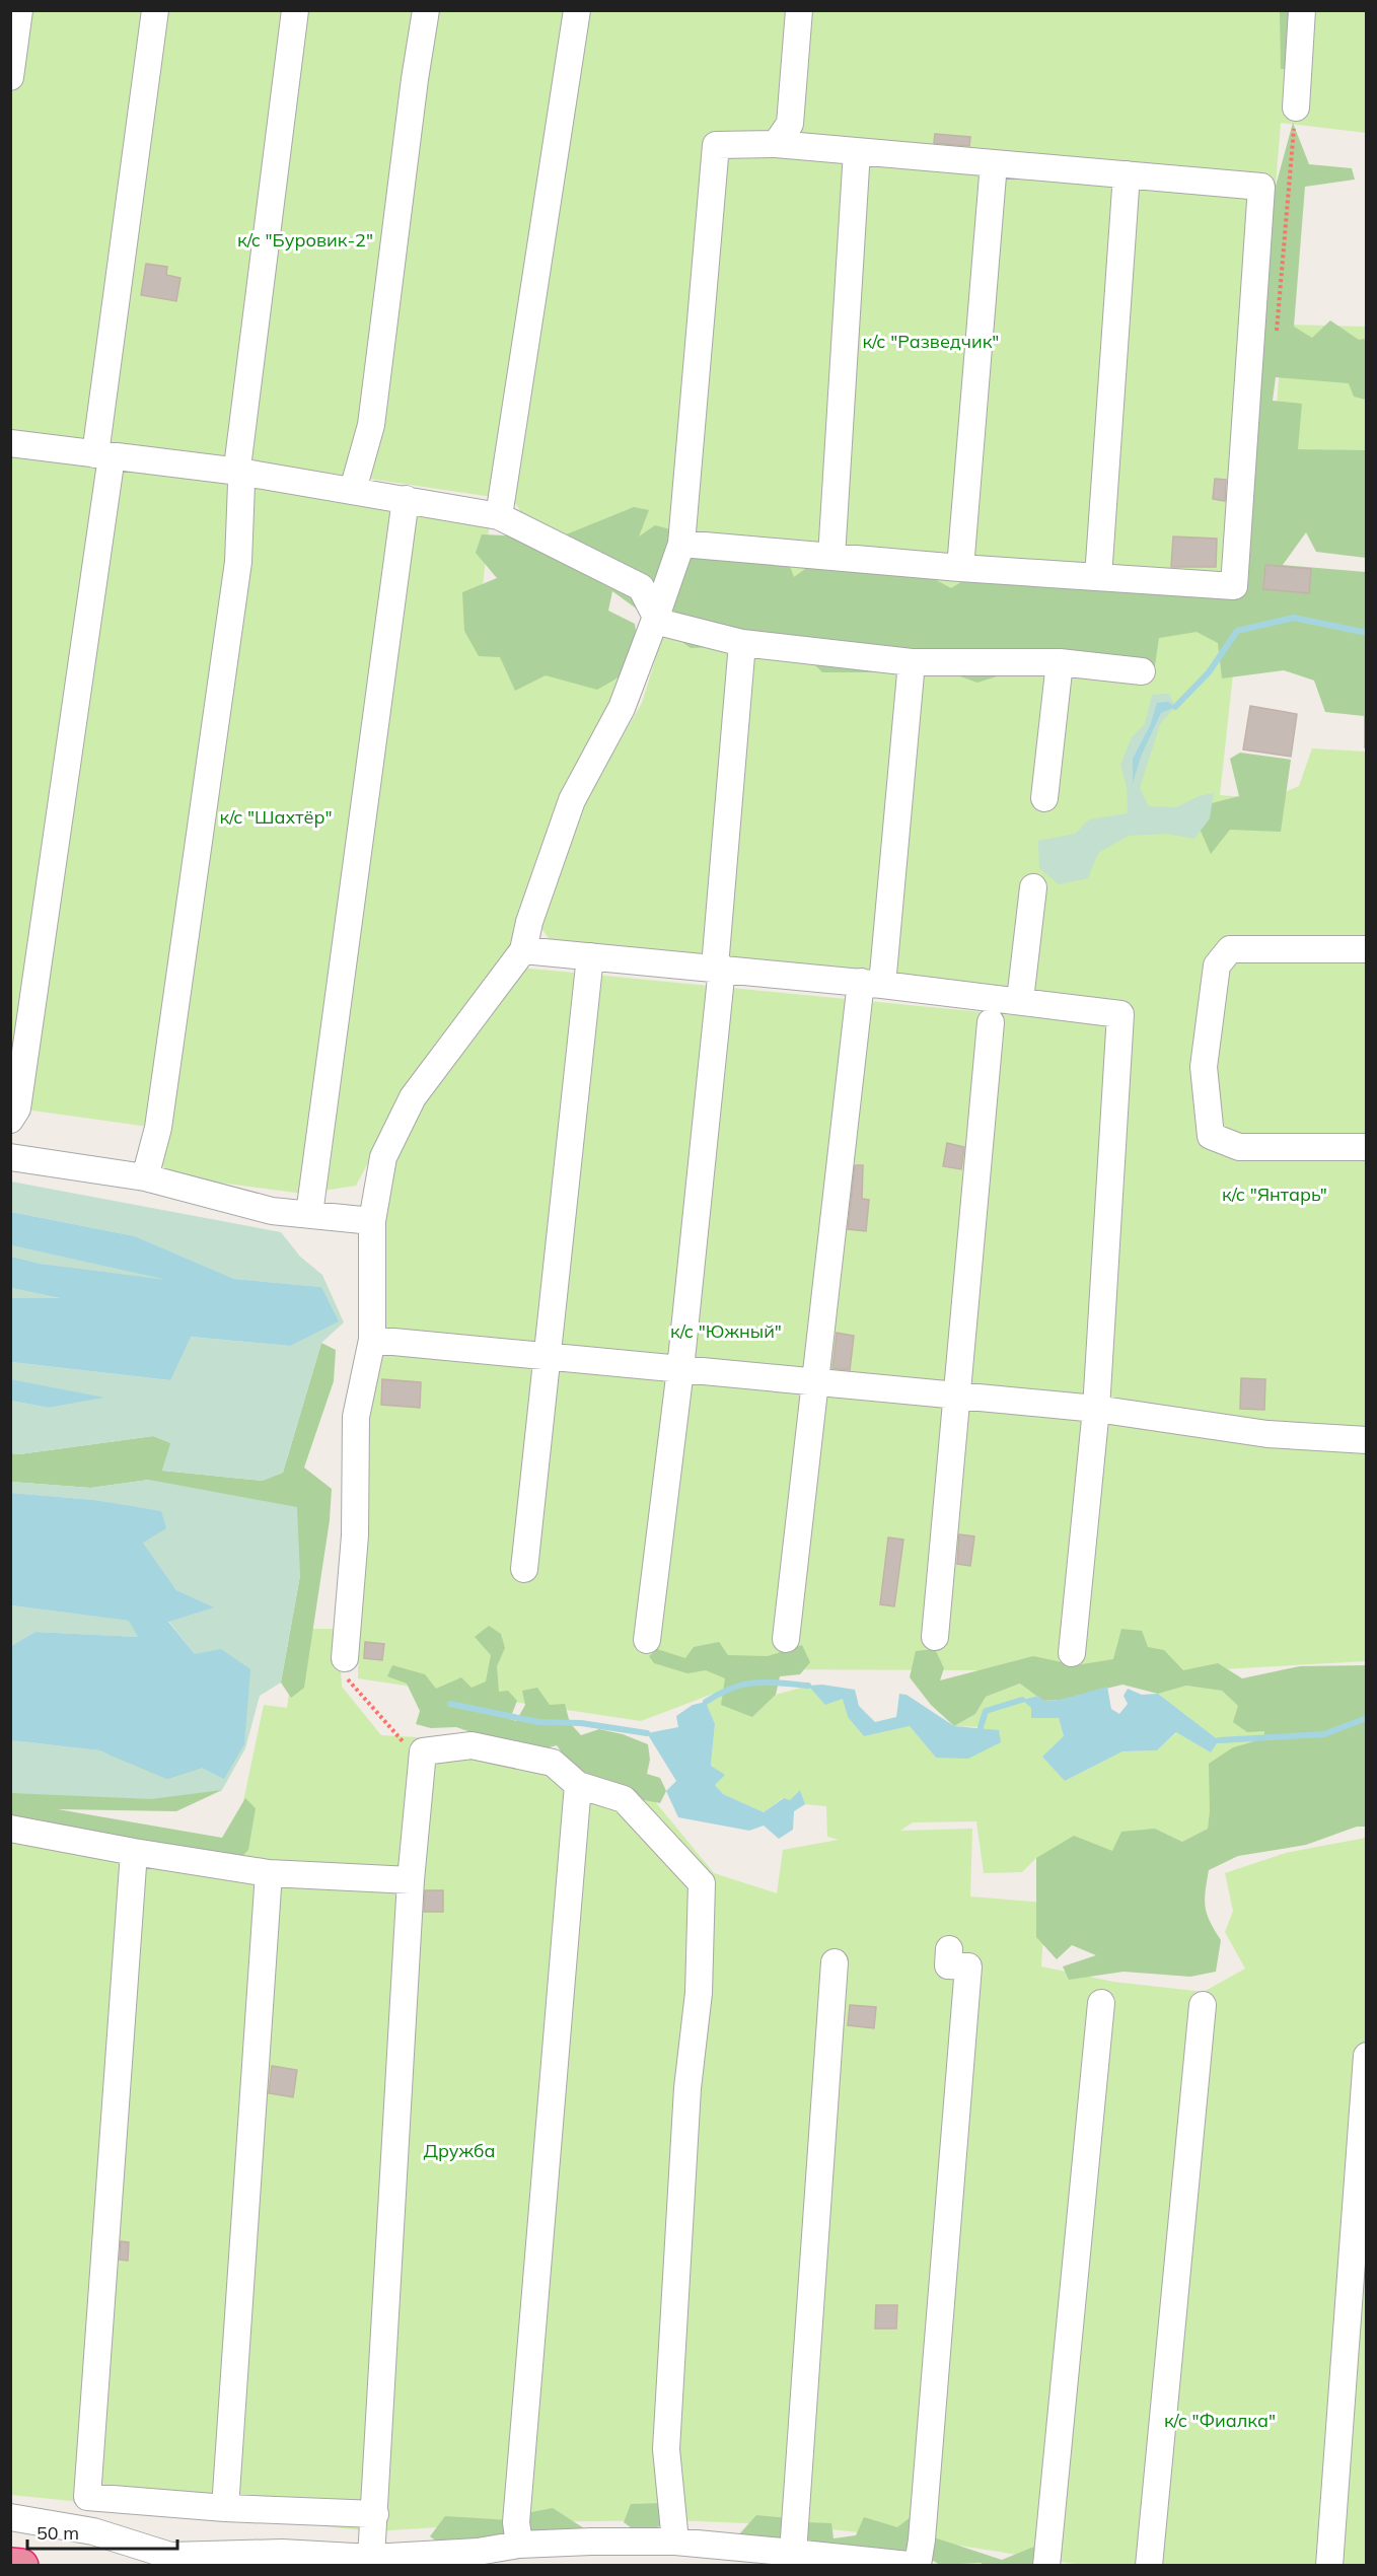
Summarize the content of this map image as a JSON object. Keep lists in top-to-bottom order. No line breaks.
{"parks":["к/с \"Буровик-2\"","к/с \"Разведчик\"","к/с \"Шахтёр\"","к/с \"Янтарь\"","к/с \"Южный\"","Дружба","к/с \"Фиалка\""],"scale_bar":"50 m"}
